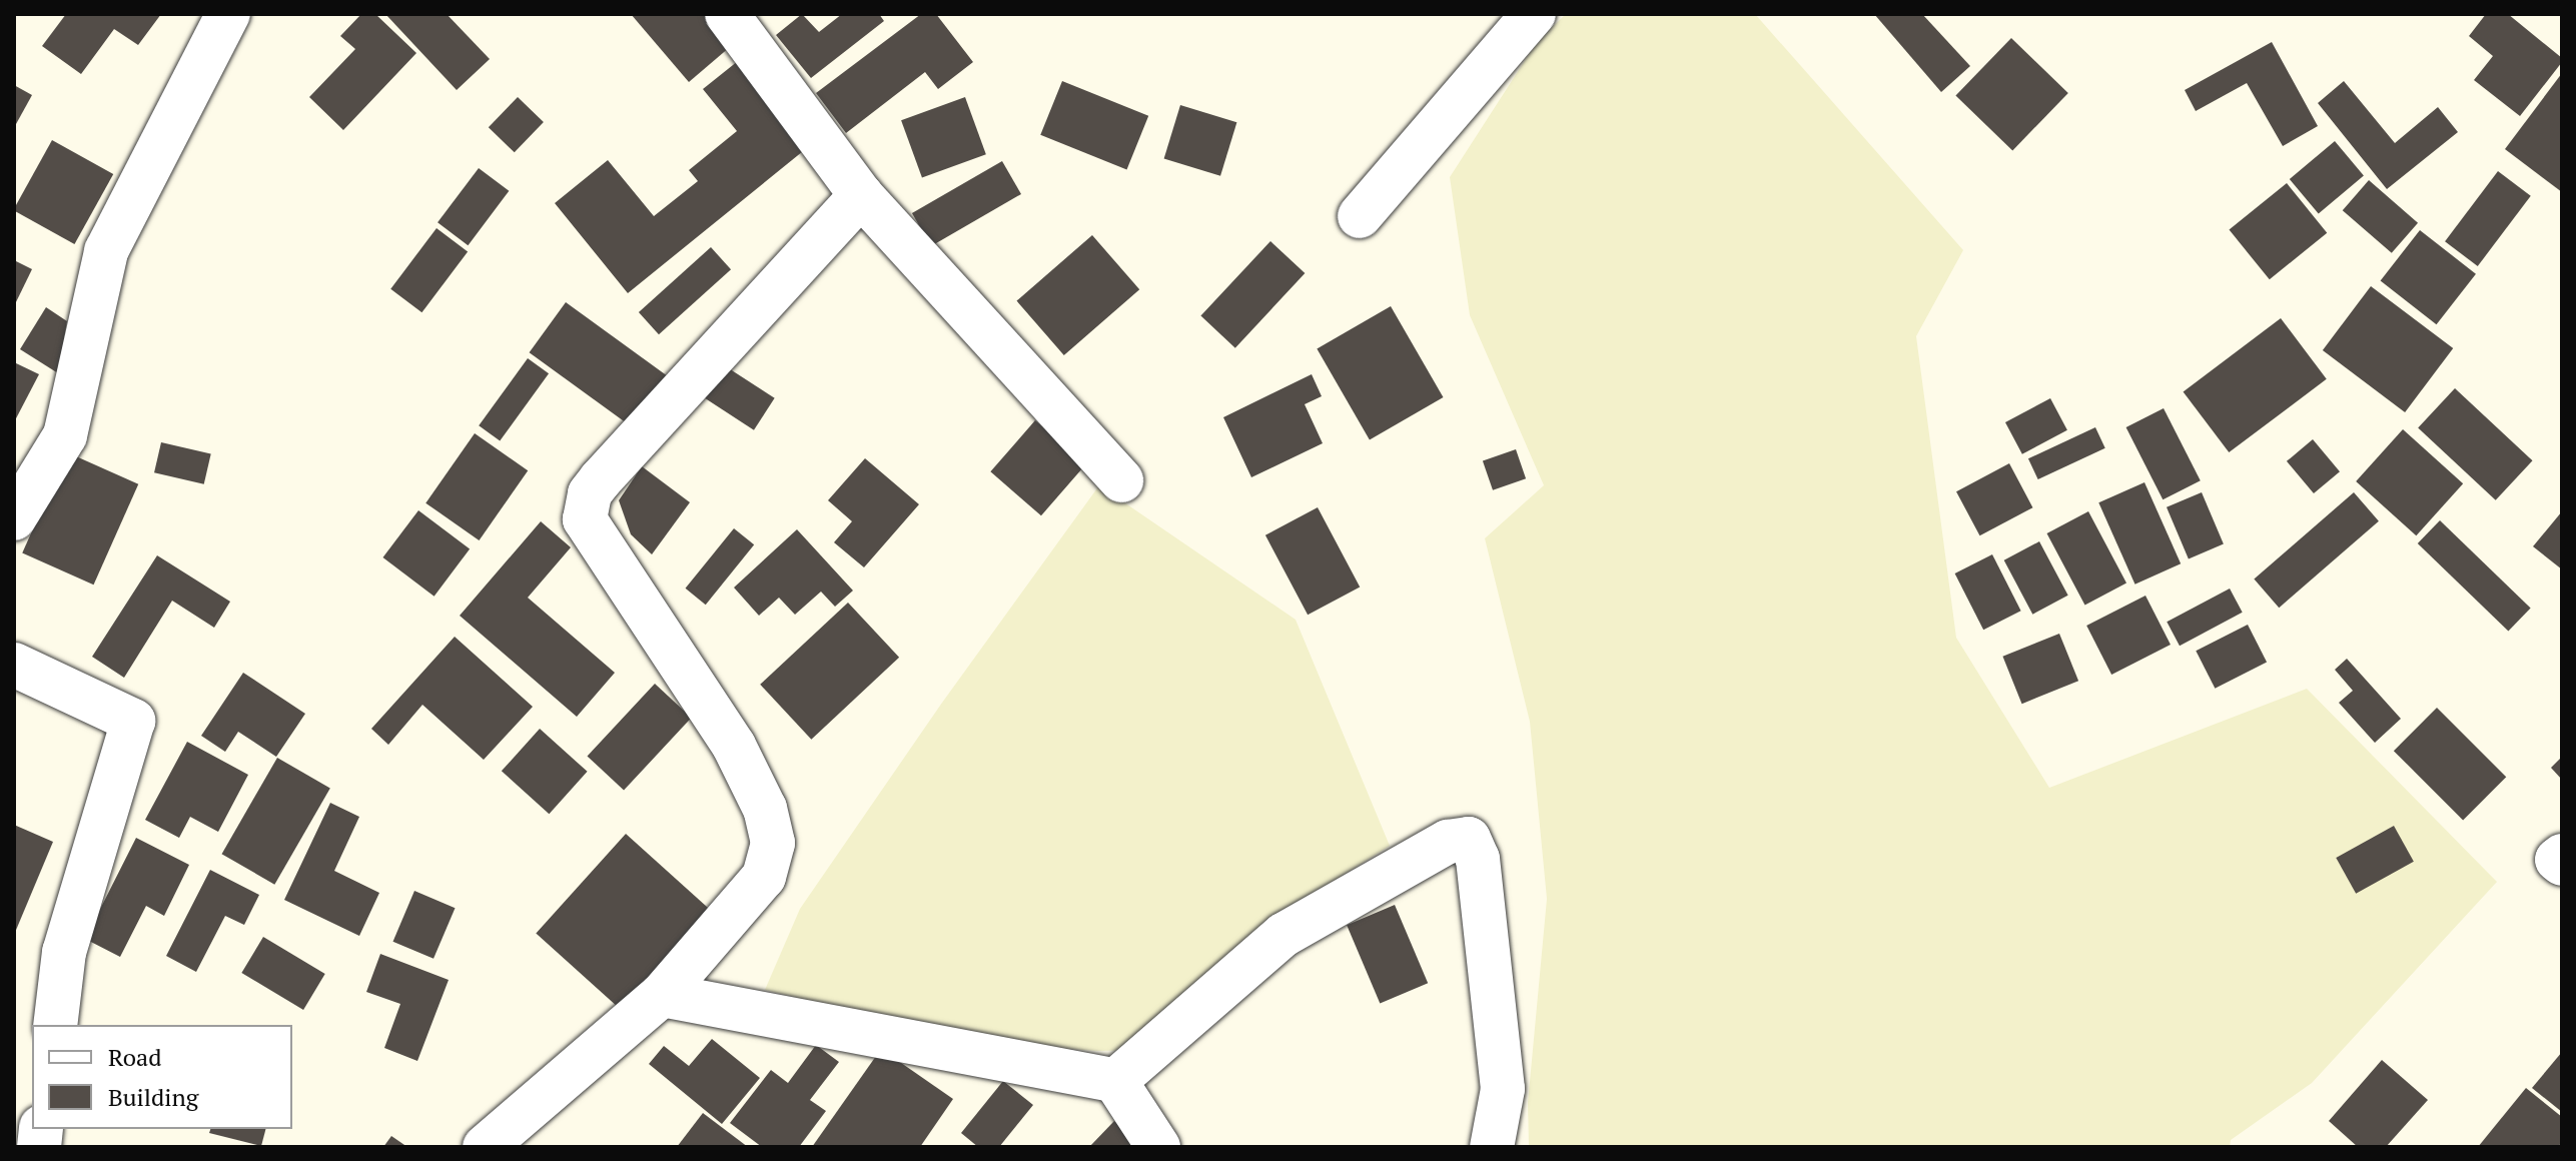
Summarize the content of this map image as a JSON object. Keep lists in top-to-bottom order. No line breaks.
{"legend":["Road","Building"]}
